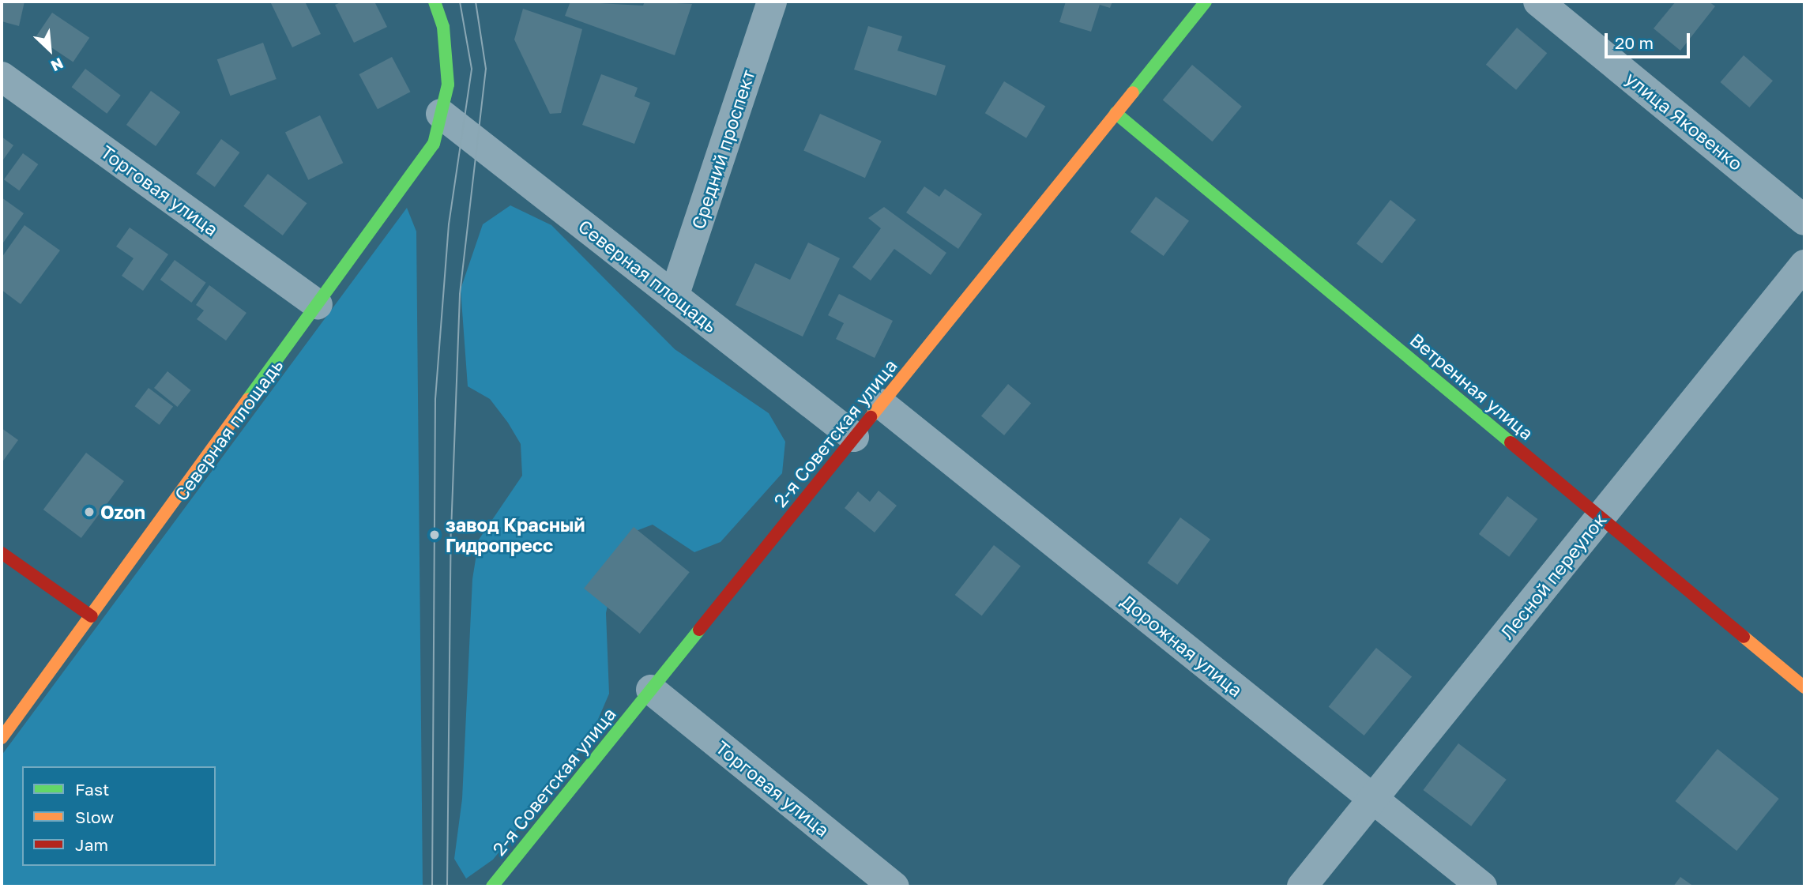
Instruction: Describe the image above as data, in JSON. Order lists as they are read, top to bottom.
{
  "streets": {
    "street": [
      "улица Яковенко",
      "Средний проспект",
      "Торговая улица",
      "Северная площадь",
      "Ветренная улица",
      "2-я Советская улица",
      "Лесной переулок",
      "Дорожная улица"
    ]
  },
  "crossings": [
    ["Средний проспект", "Северная площадь"],
    ["Торговая улица", "Северная площадь"],
    ["Торговая улица", "2-я Советская улица"],
    ["Северная площадь", "2-я Советская улица"],
    ["Ветренная улица", "2-я Советская улица"],
    ["Ветренная улица", "Лесной переулок"],
    ["2-я Советская улица", "Дорожная улица"],
    ["Лесной переулок", "Дорожная улица"]
  ],
  "places": ["Ozon", "завод Красный Гидропресс"],
  "legend": ["Fast", "Slow", "Jam"],
  "scale_bar": "20 m",
  "north": "bottom right"
}
